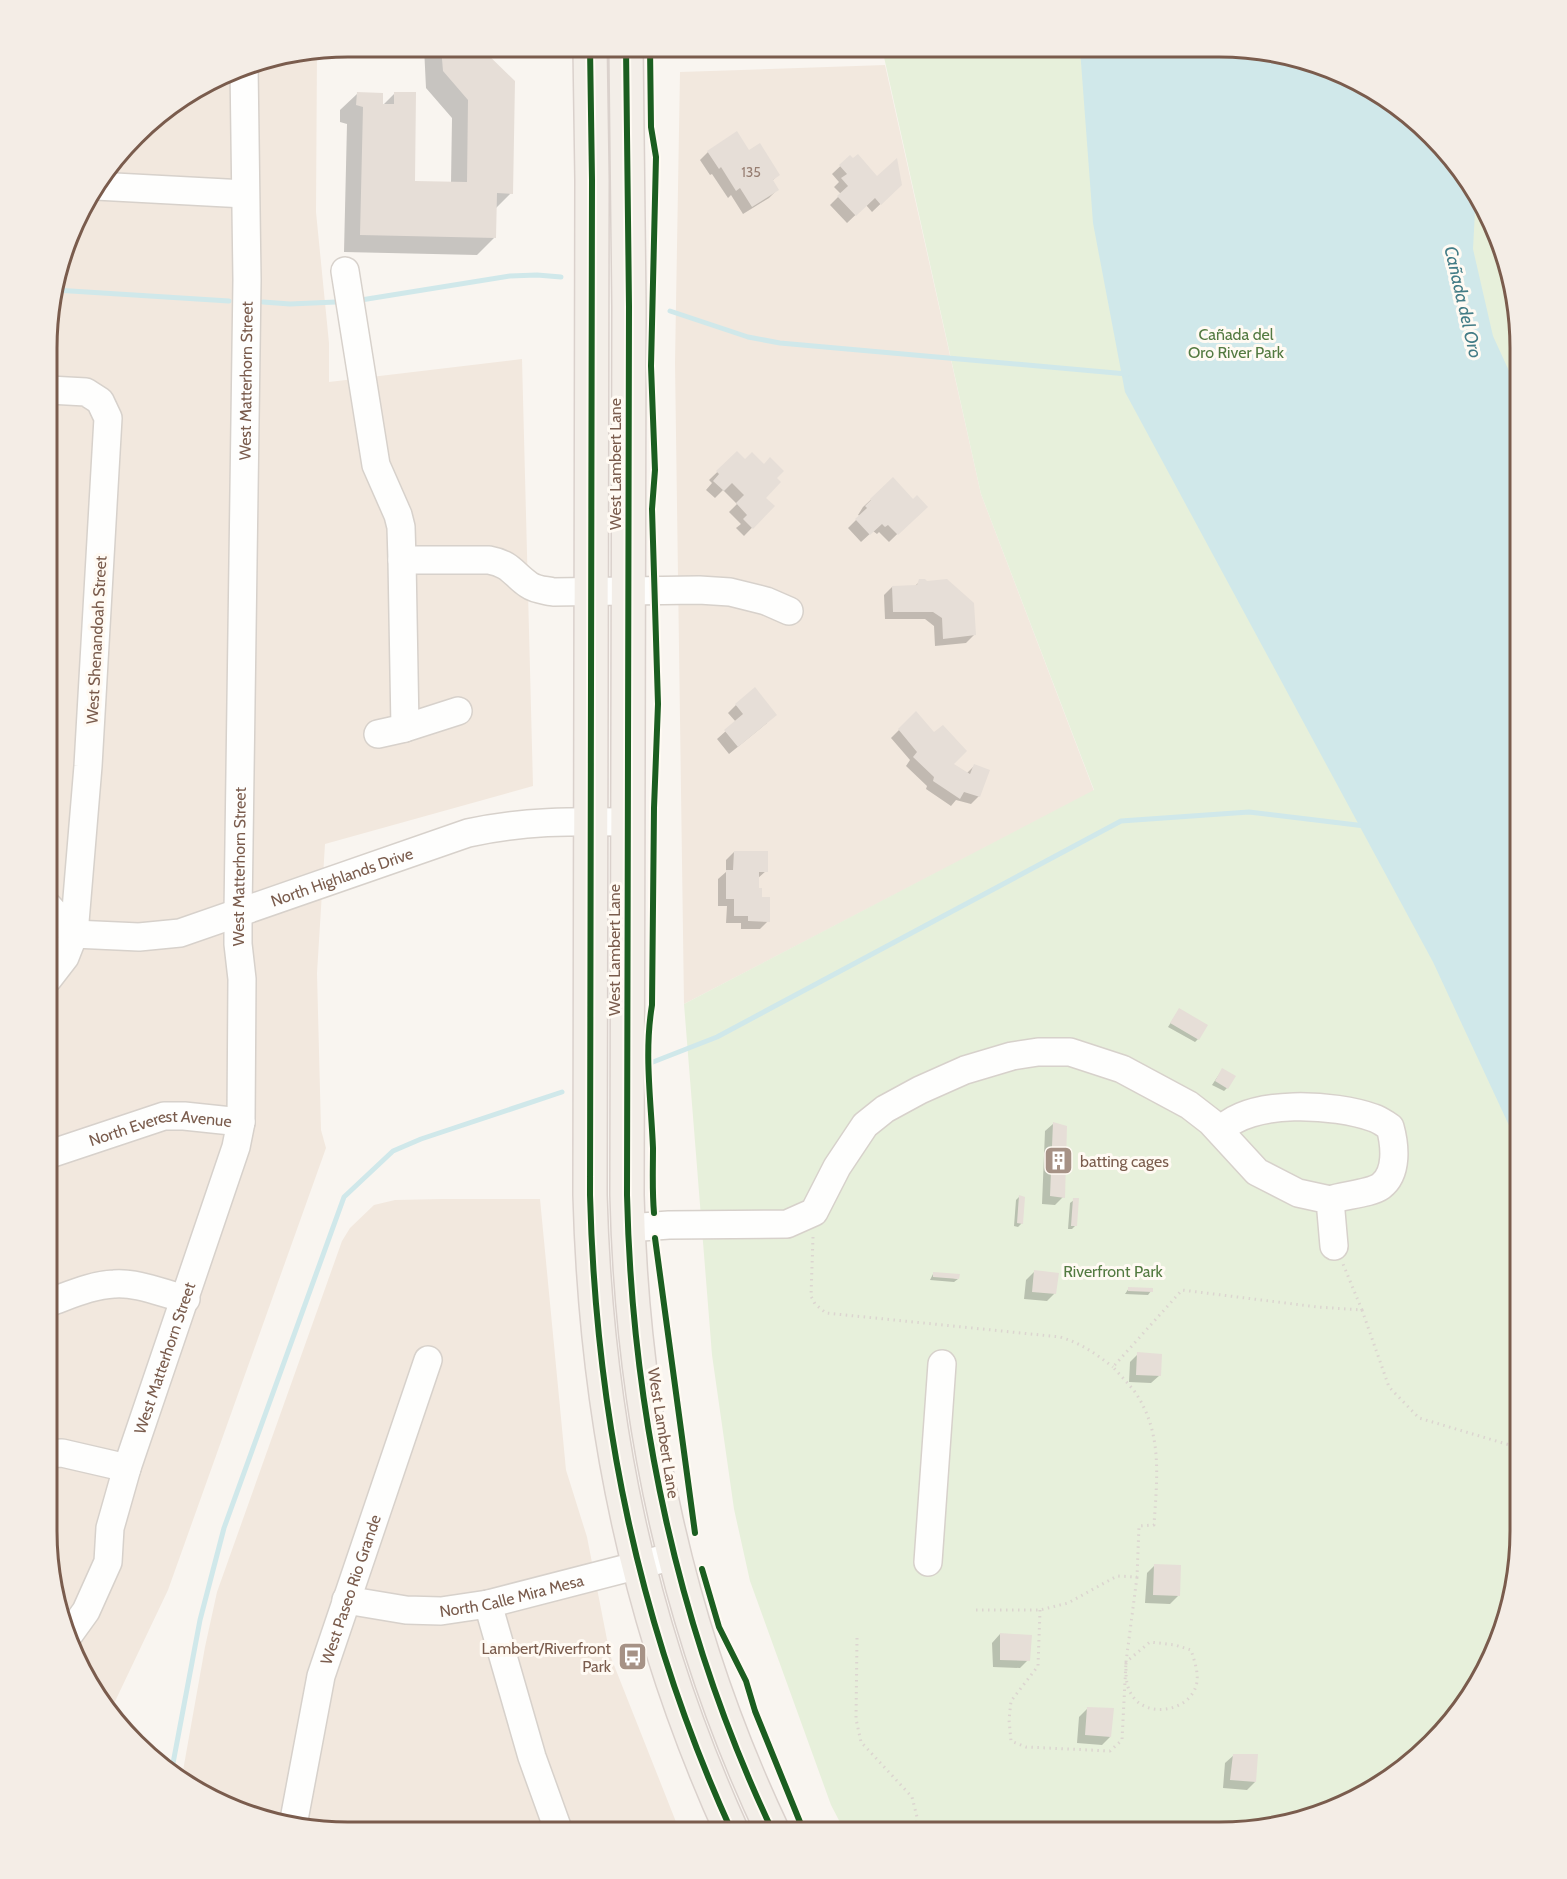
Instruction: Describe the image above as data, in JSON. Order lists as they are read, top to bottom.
{
  "streets": {
    "main road": ["West Lambert Lane"],
    "street": [
      "West Matterhorn Street",
      "West Shenandoah Street",
      "North Highlands Drive",
      "North Everest Avenue",
      "West Paseo Rio Grande",
      "North Calle Mira Mesa"
    ]
  },
  "crossings": [
    ["West Matterhorn Street", "North Highlands Drive"],
    ["West Matterhorn Street", "North Everest Avenue"],
    ["West Lambert Lane", "North Highlands Drive"],
    ["West Lambert Lane", "North Calle Mira Mesa"],
    ["West Shenandoah Street", "North Highlands Drive"],
    ["West Paseo Rio Grande", "North Calle Mira Mesa"]
  ],
  "water": ["Cañada del Oro"],
  "parks": ["Cañada del Oro River Park", "Riverfront Park"],
  "places": {
    "building": ["batting cages"],
    "bus stop": ["Lambert/Riverfront Park"]
  },
  "house_numbers": ["135"]
}
